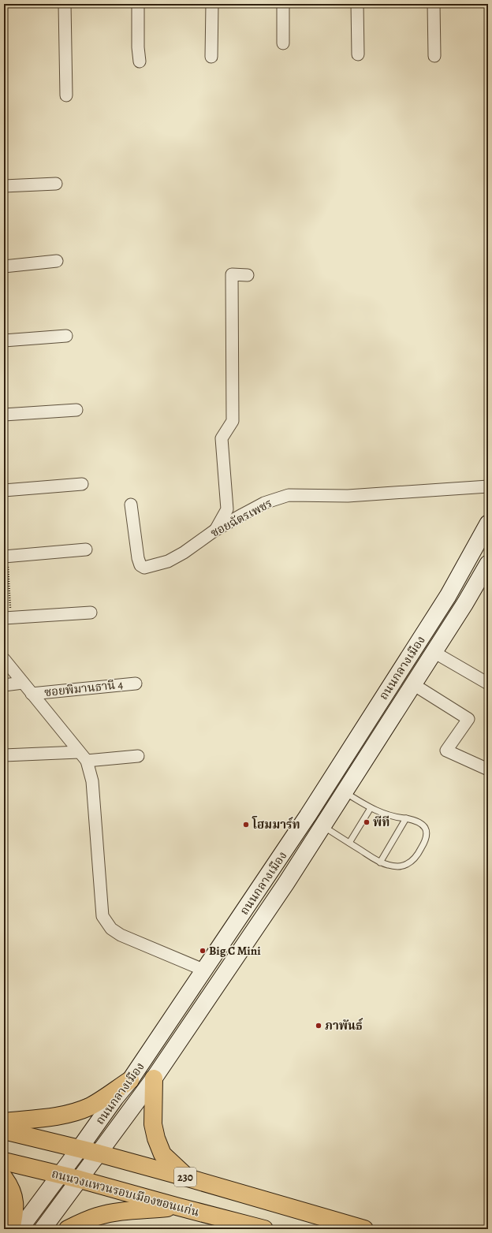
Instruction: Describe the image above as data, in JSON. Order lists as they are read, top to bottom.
{
  "streets": {
    "highway": ["230", "ถนนวงแหวนรอบเมืองขอนแก่น"],
    "main road": ["ถนนกลางเมือง"],
    "street": ["ซอยฉัตรเพชร", "ซอยพิมานธานี 4"]
  },
  "crossings": [
    ["ถนนกลางเมือง", "230"],
    ["ถนนกลางเมือง", "ถนนวงแหวนรอบเมืองขอนแก่น"]
  ],
  "places": [
    "พีที",
    "โฮมมาร์ท",
    "Big C Mini",
    "ภาพันธ์"
  ]
}
